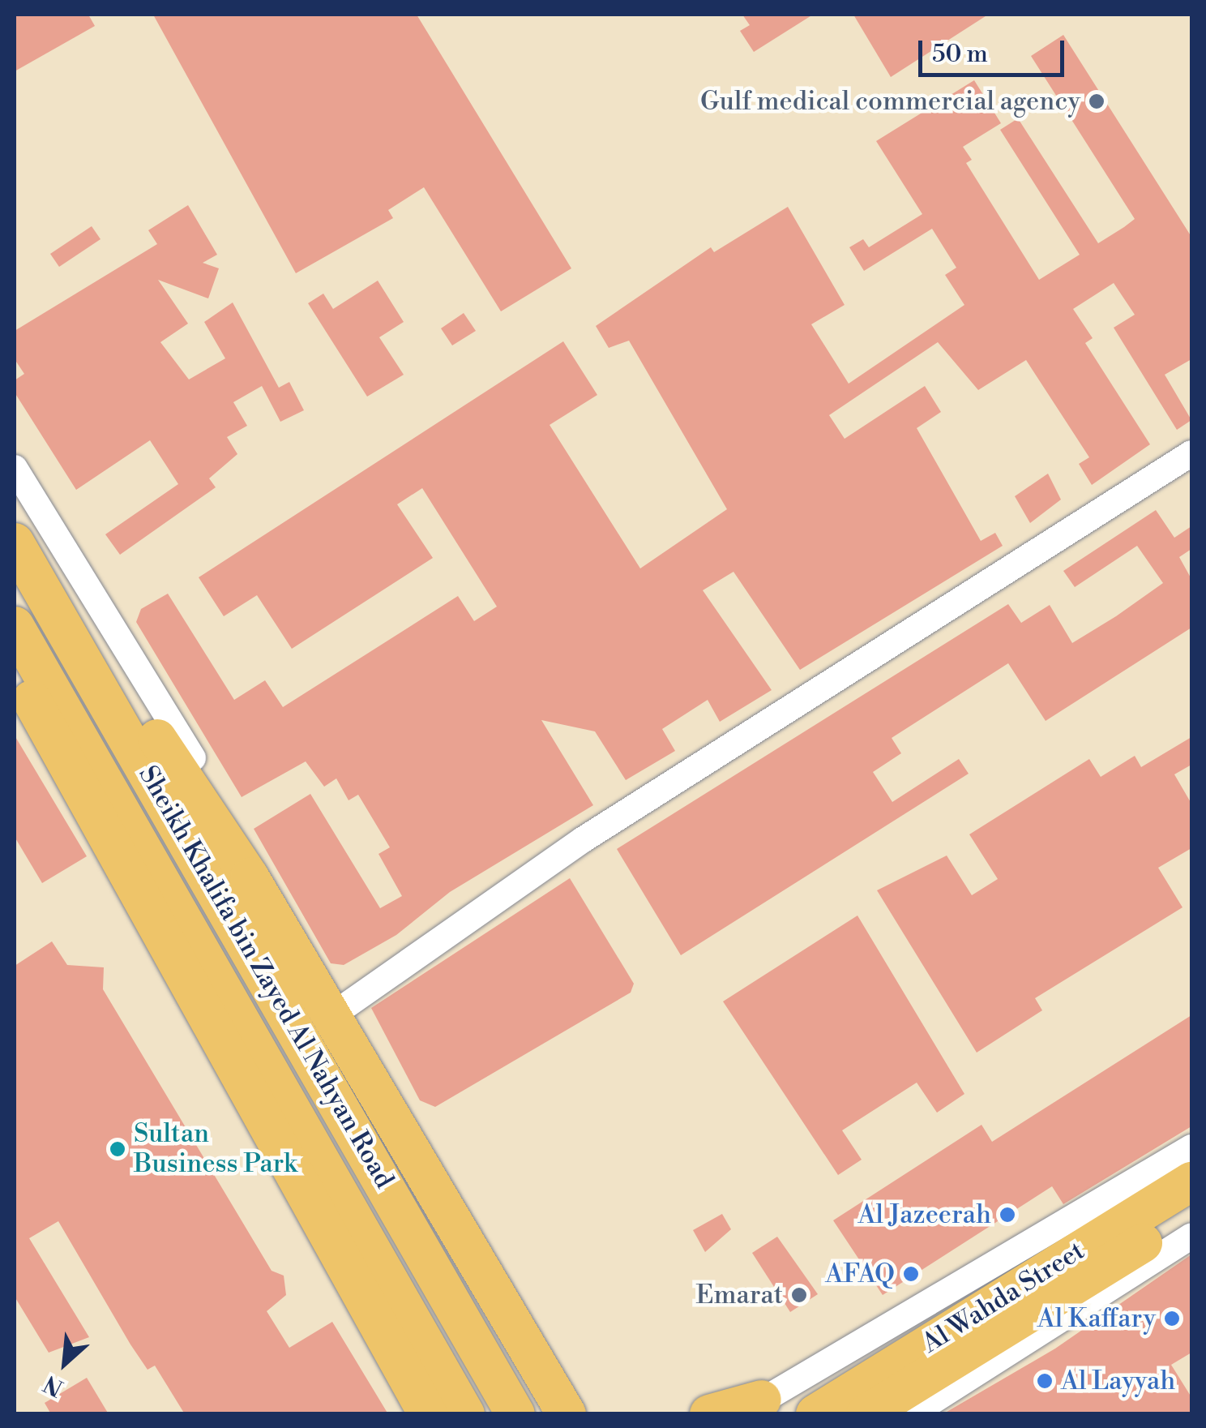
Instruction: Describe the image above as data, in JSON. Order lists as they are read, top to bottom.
{
  "streets": {
    "highway": ["Sheikh Khalifa bin Zayed Al Nahyan Road", "Al Wahda Street"]
  },
  "places": [
    "Gulf medical commercial agency",
    "Sultan Business Park",
    "Al Jazeerah",
    "AFAQ",
    "Emarat",
    "Al Kaffary",
    "Al Layyah"
  ],
  "scale_bar": "50 m",
  "north": "bottom left"
}
